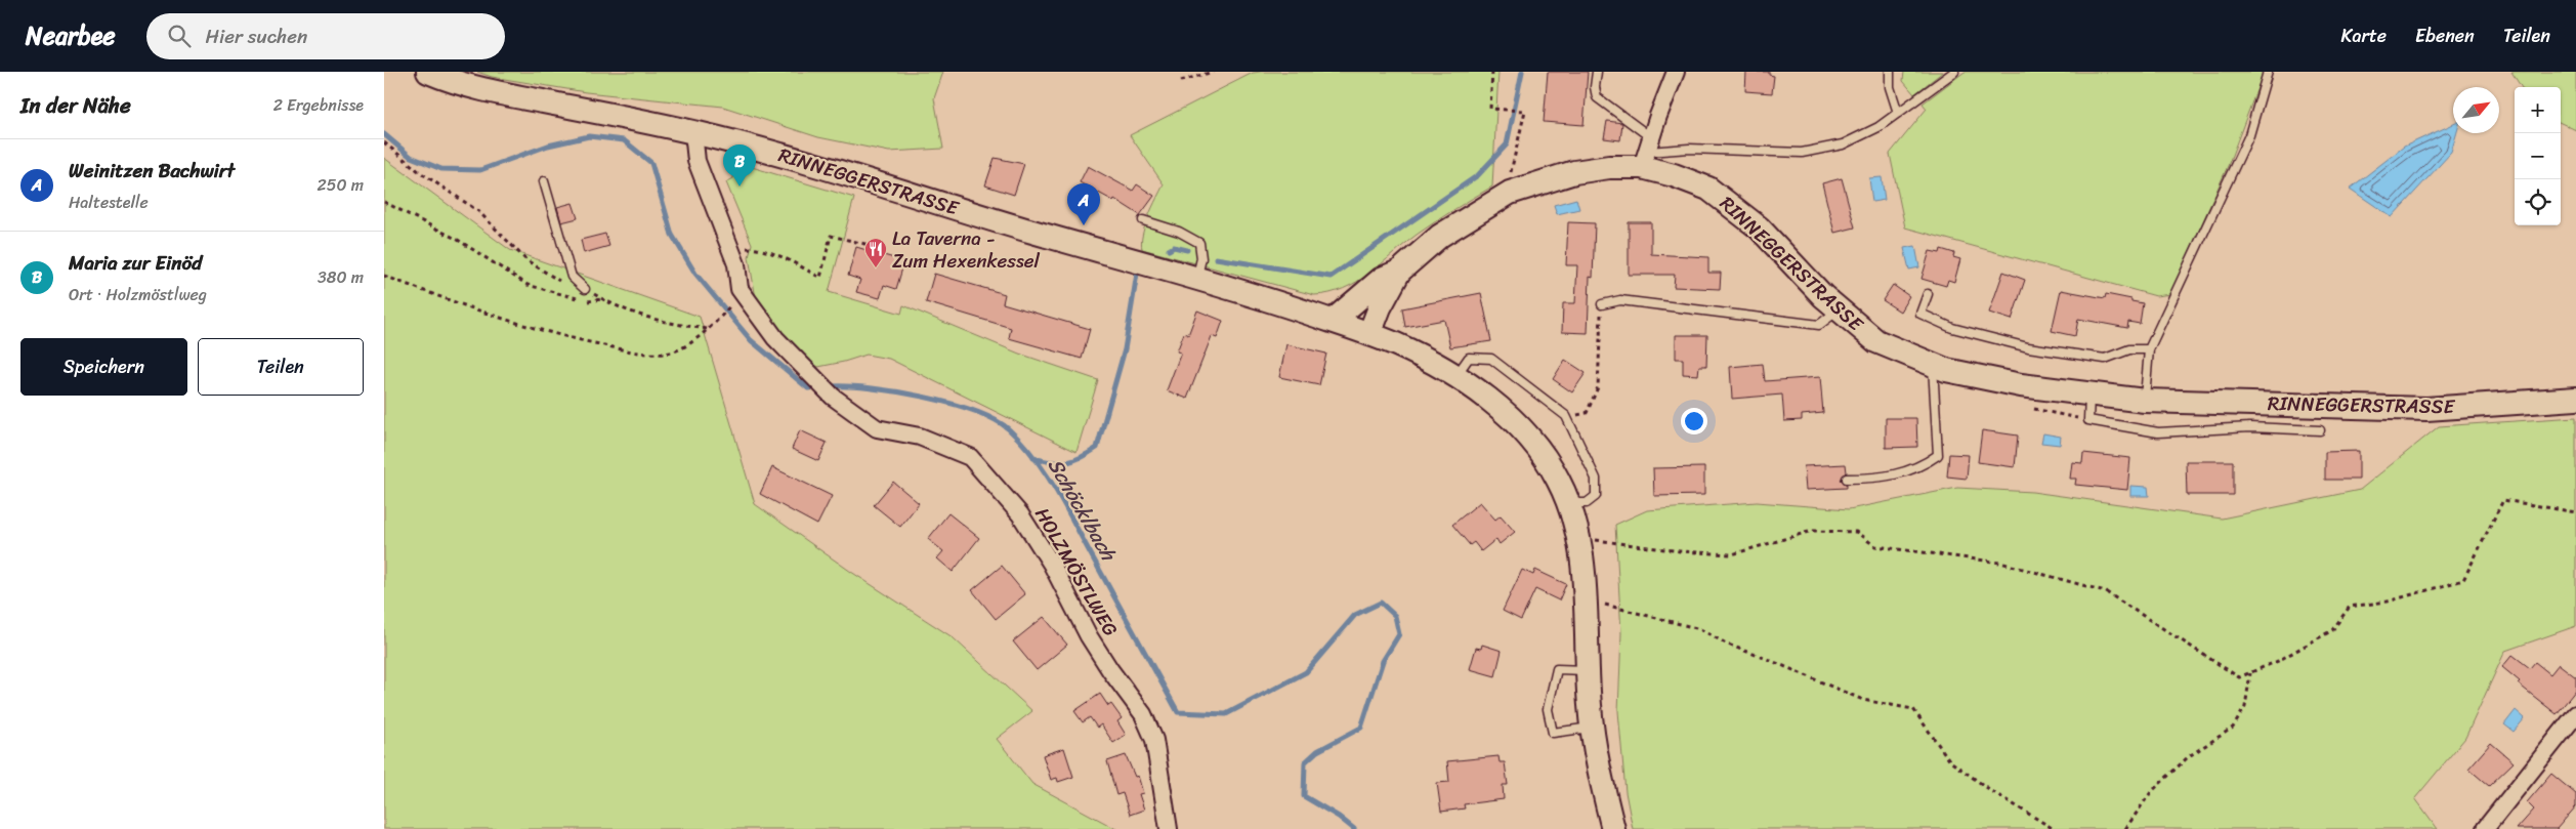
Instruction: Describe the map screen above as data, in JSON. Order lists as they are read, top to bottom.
{
  "streets": {
    "main road": ["RINNEGGERSTRASSE"],
    "street": ["HOLZMÖSTLWEG"]
  },
  "crossings": [
    ["RINNEGGERSTRASSE", "HOLZMÖSTLWEG"]
  ],
  "water": ["Schöcklbach"],
  "places": {
    "restaurant": ["La Taverna - Zum Hexenkessel"]
  },
  "north": "top right",
  "page": {
    "header": "Nearbee",
    "search": "Hier suchen",
    "nav": ["Karte", "Ebenen", "Teilen"],
    "heading": ["In der Nähe", "2 Ergebnisse"],
    "map_buttons": ["+", "−"],
    "list": [
      {
        "mark": "A",
        "name": "Weinitzen Bachwirt",
        "note": "Haltestelle",
        "value": "250 m"
      },
      {
        "mark": "B",
        "name": "Maria zur Einöd",
        "note": "Ort · Holzmöstlweg",
        "value": "380 m"
      }
    ],
    "pins": ["B", "A"],
    "buttons": ["Speichern", "Teilen"]
  }
}
